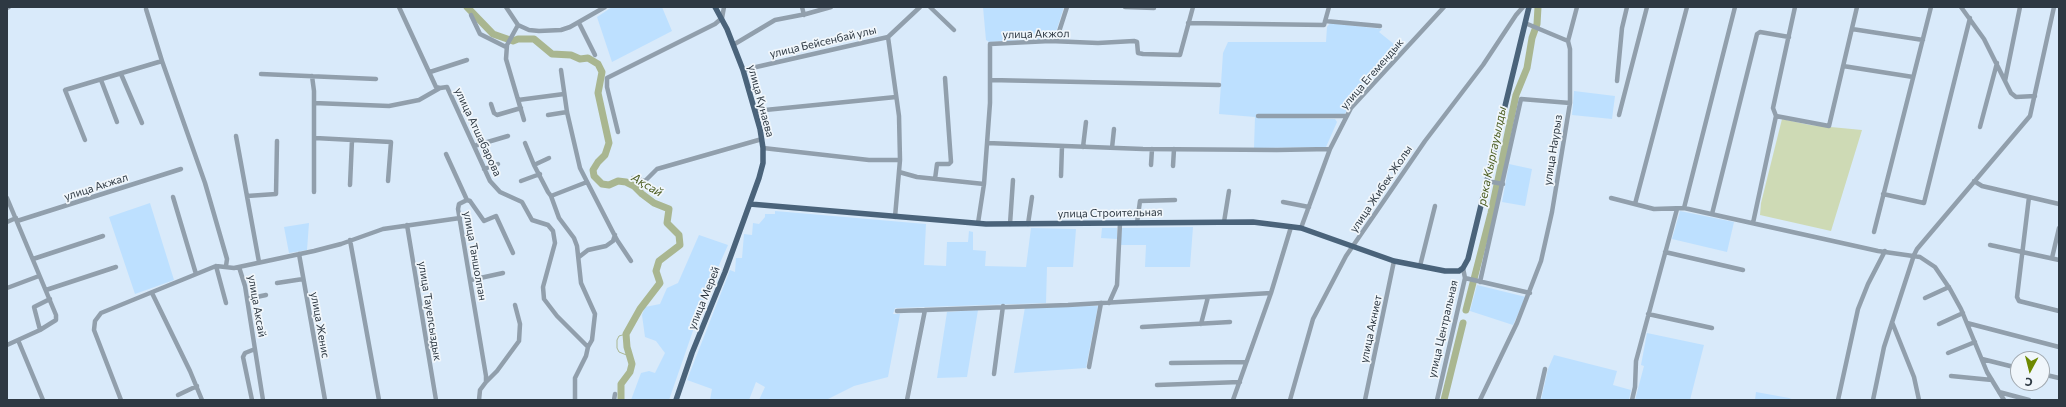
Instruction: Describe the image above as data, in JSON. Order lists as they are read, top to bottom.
{
  "streets": {
    "main road": [
      "улица Кунаева",
      "улица Строительная",
      "улица Мерей",
      "улица Центральная"
    ],
    "street": [
      "улица Акжол",
      "улица Бейсенбай улы",
      "улица Егемендык",
      "улица Атшабарова",
      "улица Наурыз",
      "улица Акжал",
      "улица Жибек Жолы",
      "улица Таншолпан",
      "улица Аксай",
      "улица Тауелсыздык",
      "улица Женис",
      "улица Акниет"
    ]
  },
  "crossings": [
    ["улица Акжол", "улица Строительная"],
    ["улица Бейсенбай улы", "улица Кунаева"],
    ["улица Егемендык", "улица Строительная"],
    ["улица Кунаева", "улица Строительная"],
    ["улица Кунаева", "улица Мерей"],
    ["улица Жибек Жолы", "улица Строительная"],
    ["улица Строительная", "улица Мерей"],
    ["улица Строительная", "улица Акниет"],
    ["улица Строительная", "улица Центральная"]
  ],
  "water": ["река Кыргауылды", "Ақсай"],
  "north": "bottom"
}
